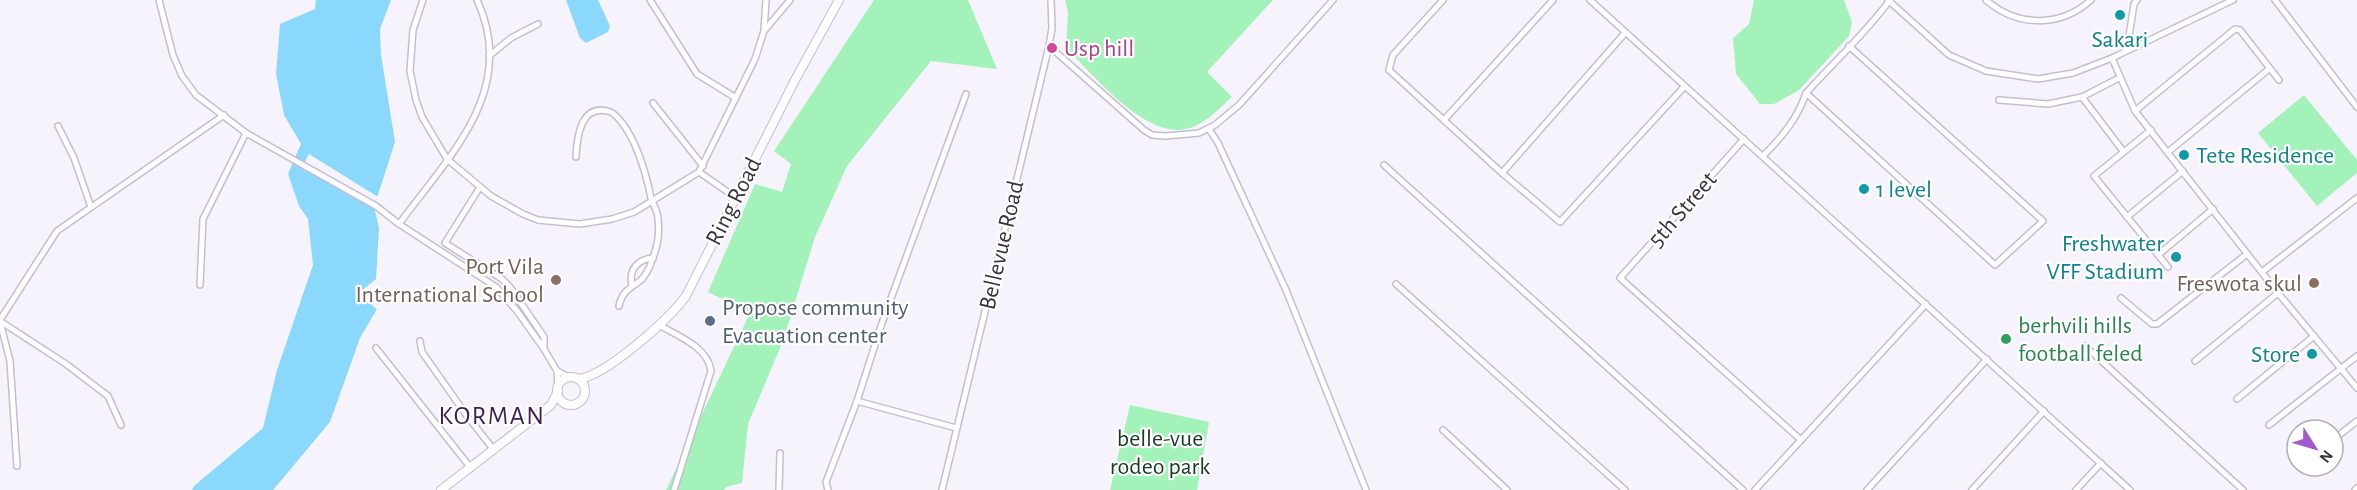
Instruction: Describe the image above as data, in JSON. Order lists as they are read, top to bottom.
{
  "streets": {
    "main road": ["Ring Road"],
    "street": ["5th Street", "Bellevue Road"]
  },
  "districts": ["KORMAN"],
  "parks": ["belle-vue rodeo park"],
  "places": [
    "Sakari",
    "Usp hill",
    "Tete Residence",
    "1 level",
    "Freshwater VFF Stadium",
    "Port Vila International School",
    "Freswota skul",
    "Propose community Evacuation center",
    "berhvili hills football feled",
    "Store"
  ],
  "north": "bottom right"
}
